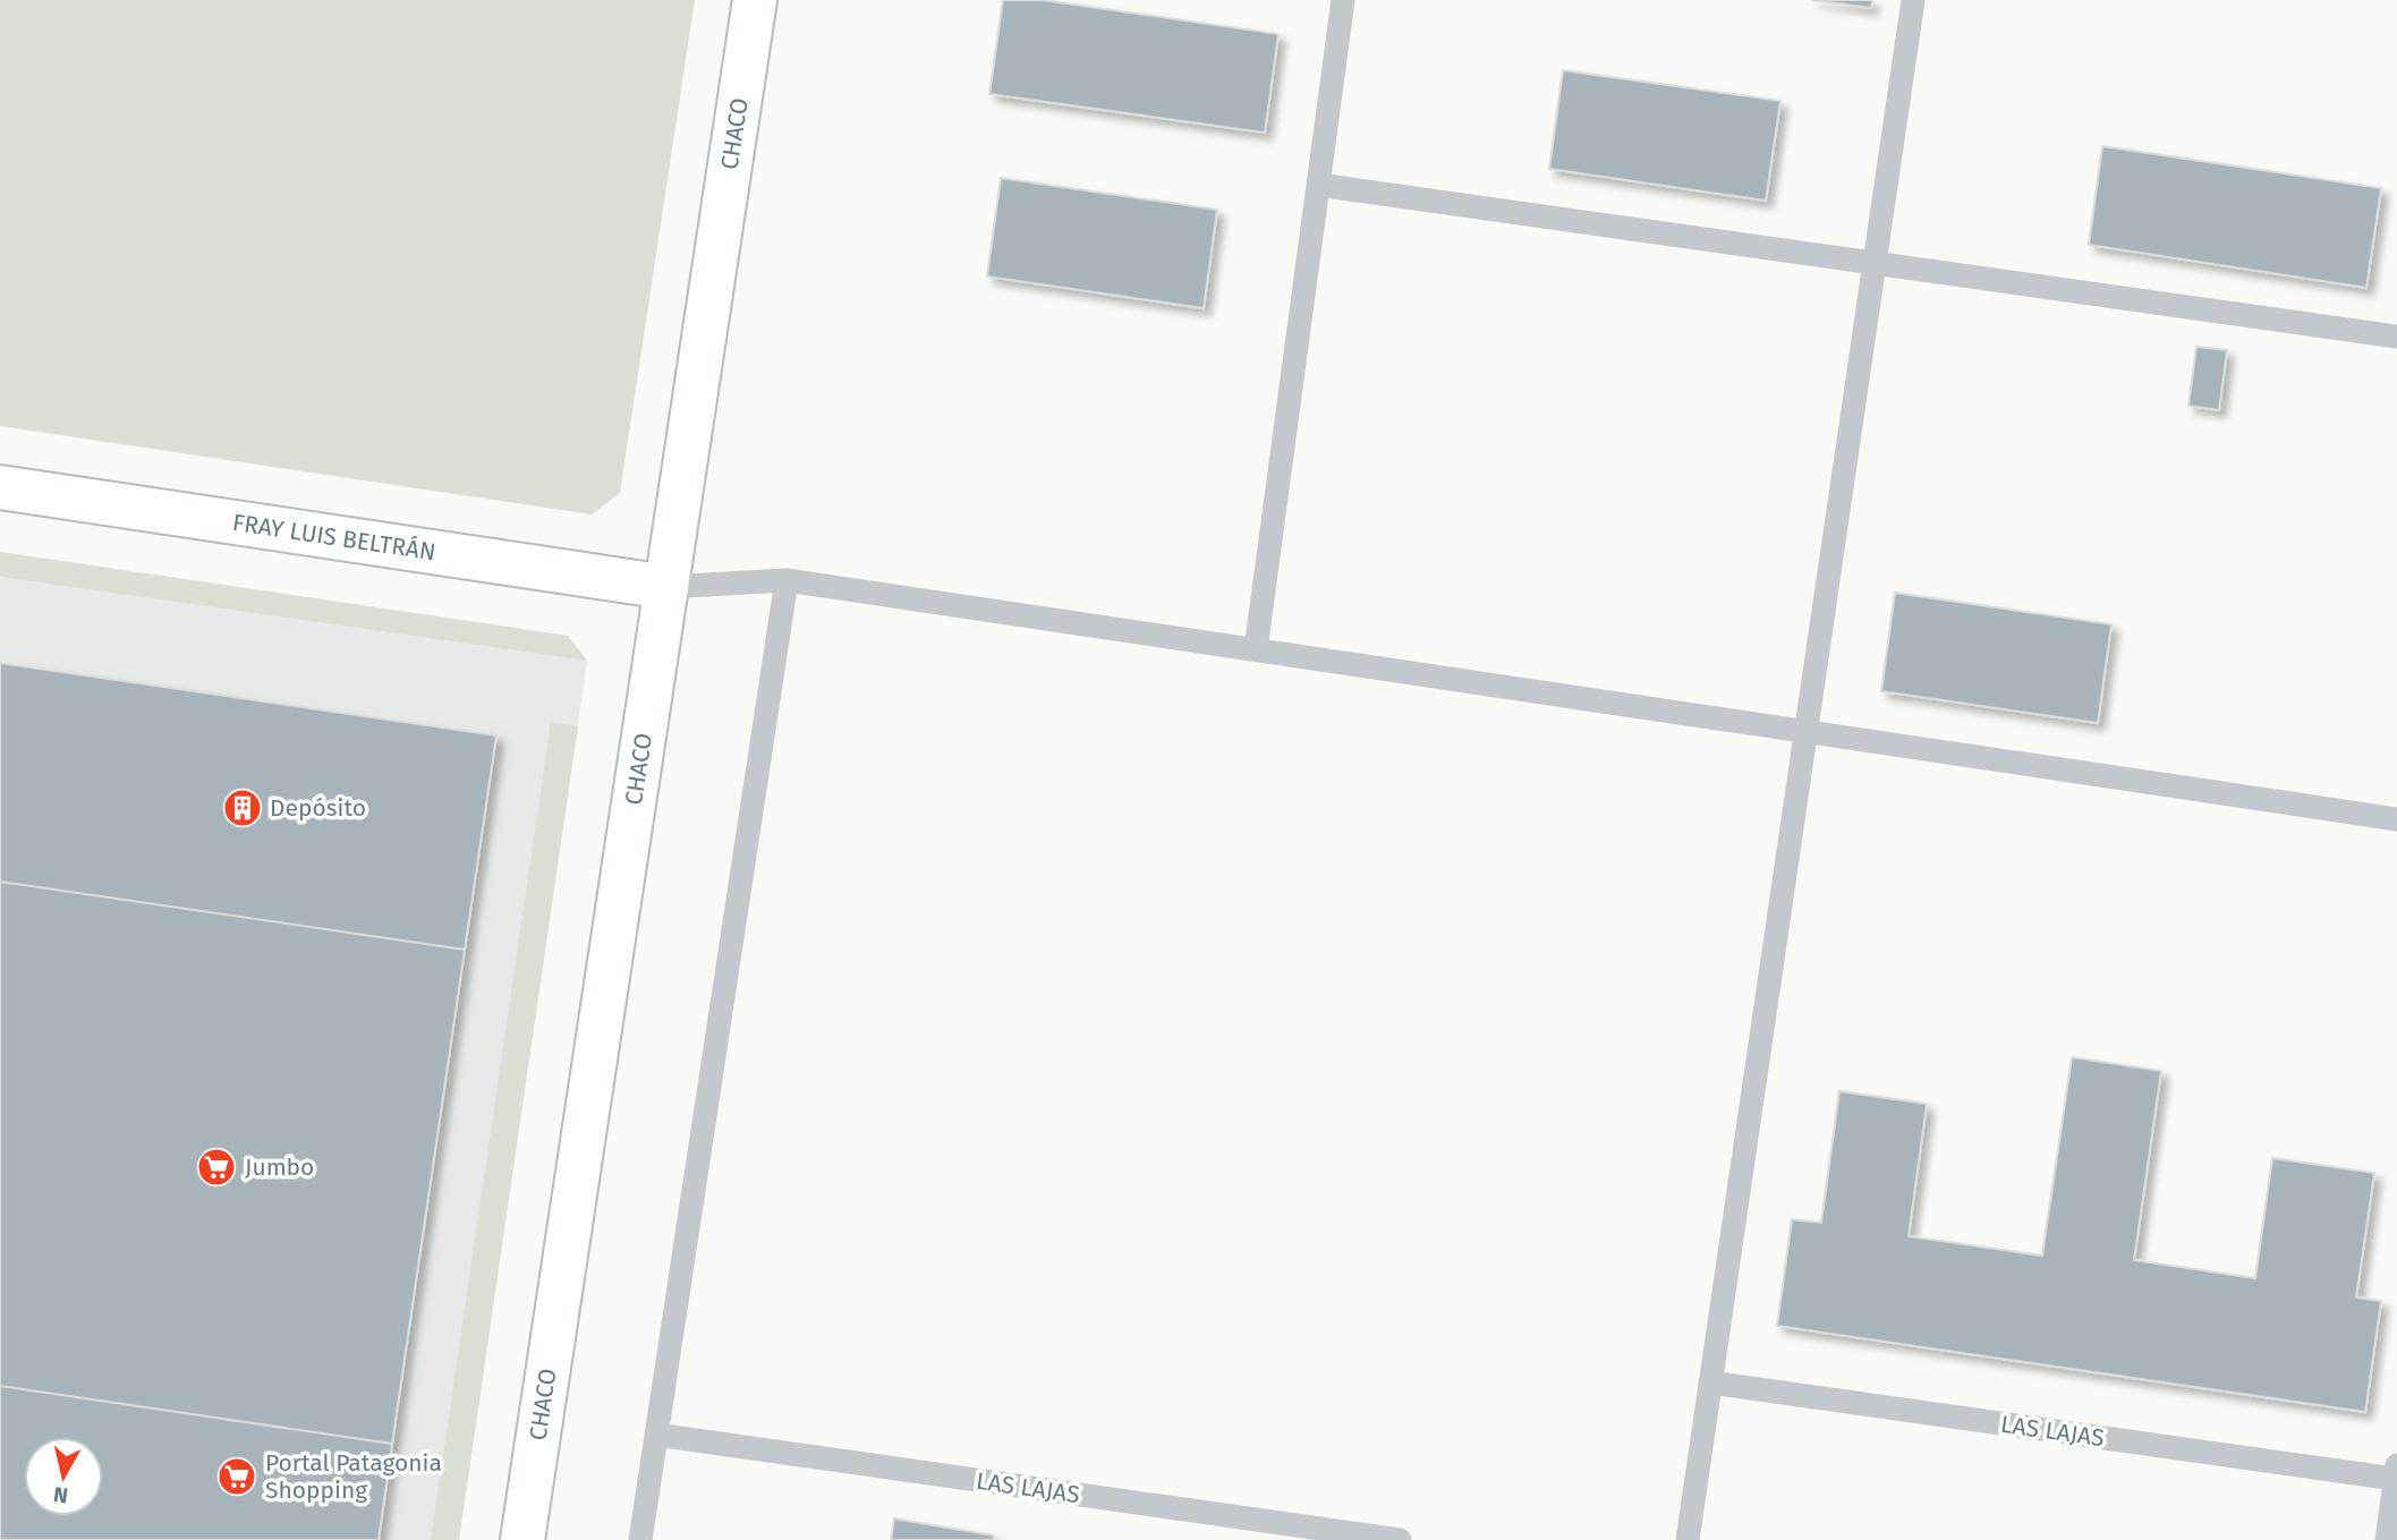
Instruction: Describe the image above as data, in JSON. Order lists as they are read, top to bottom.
{
  "streets": {
    "street": ["CHACO", "FRAY LUIS BELTRÁN"],
    "lane": ["LAS LAJAS"]
  },
  "crossings": [
    ["CHACO", "FRAY LUIS BELTRÁN"]
  ],
  "places": {
    "building": ["Depósito"],
    "supermarket": ["Jumbo", "Portal Patagonia Shopping"]
  },
  "north": "bottom"
}
